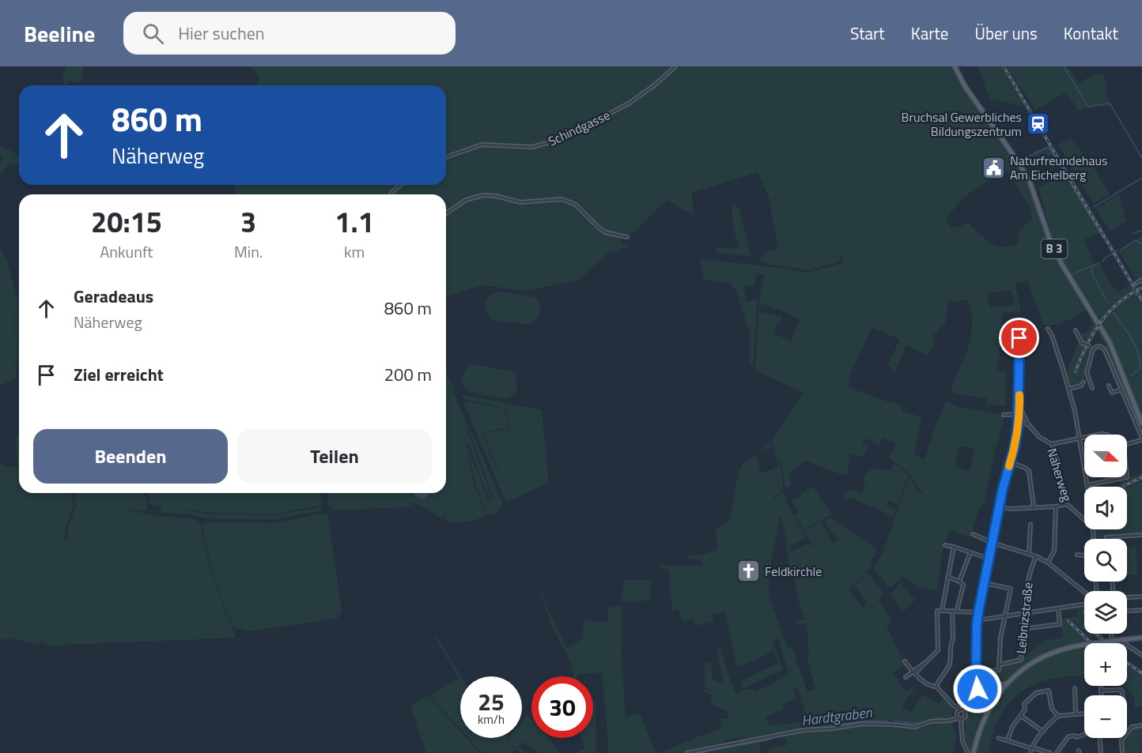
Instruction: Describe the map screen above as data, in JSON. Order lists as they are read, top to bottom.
{
  "streets": {
    "main road": ["B 3"],
    "street": ["Schindgasse", "Näherweg", "Leibnizstraße"]
  },
  "water": ["Hardtgraben"],
  "places": {
    "station": ["Bruchsal Gewerbliches Bildungszentrum"],
    "public building": ["Naturfreundehaus Am Eichelberg"],
    "church": ["Feldkirchle"]
  },
  "north": "right",
  "page": {
    "header": "Beeline",
    "search": "Hier suchen",
    "nav": [
      "Start",
      "Karte",
      "Über uns",
      "Kontakt"
    ],
    "turn": ["860 m", "Näherweg"],
    "eta": [
      "20:15",
      "Ankunft",
      "3",
      "Min.",
      "1.1",
      "km"
    ],
    "list": [
      {
        "name": "Geradeaus",
        "note": "Näherweg",
        "value": "860 m"
      },
      {
        "name": "Ziel erreicht",
        "value": "200 m"
      }
    ],
    "buttons": ["Beenden", "Teilen"],
    "map_buttons": ["+", "−"],
    "speed": "25 km/h",
    "limit": "30"
  }
}
